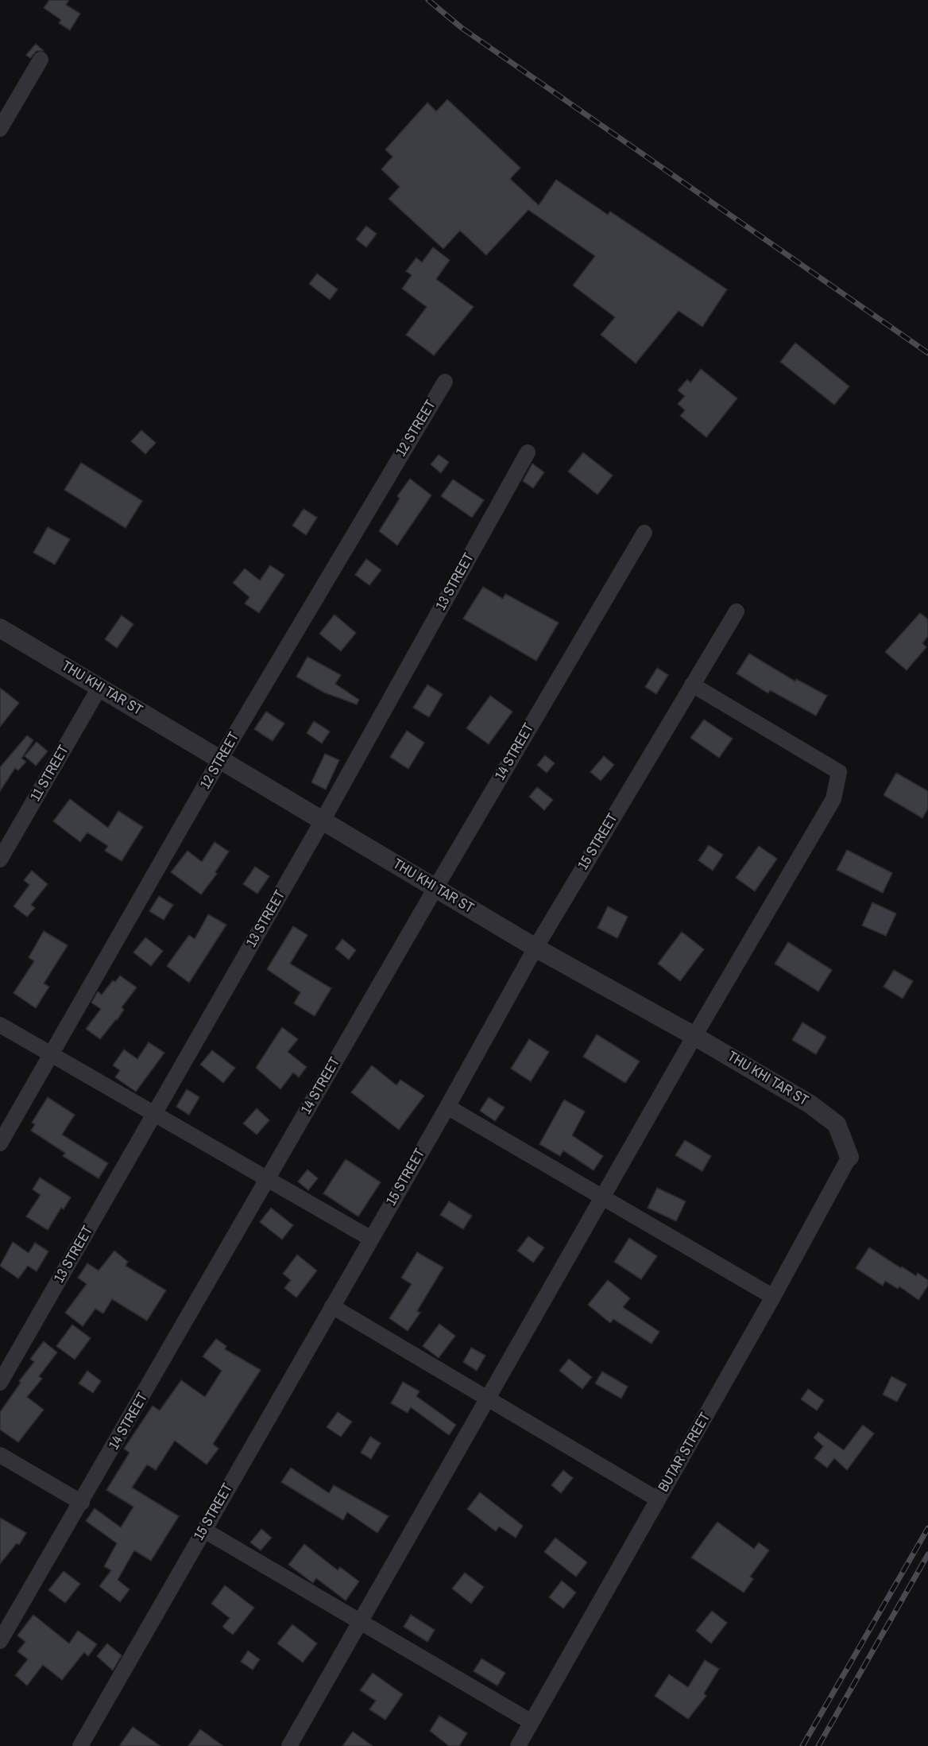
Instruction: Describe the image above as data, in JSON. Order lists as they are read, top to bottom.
{
  "streets": {
    "street": [
      "12 STREET",
      "13 STREET",
      "THU KHI TAR ST",
      "14 STREET",
      "11 STREET",
      "15 STREET",
      "BUTAR STREET"
    ]
  },
  "crossings": [
    ["12 STREET", "THU KHI TAR ST"],
    ["13 STREET", "THU KHI TAR ST"],
    ["THU KHI TAR ST", "14 STREET"],
    ["THU KHI TAR ST", "11 STREET"],
    ["THU KHI TAR ST", "15 STREET"],
    ["THU KHI TAR ST", "BUTAR STREET"]
  ]
}
